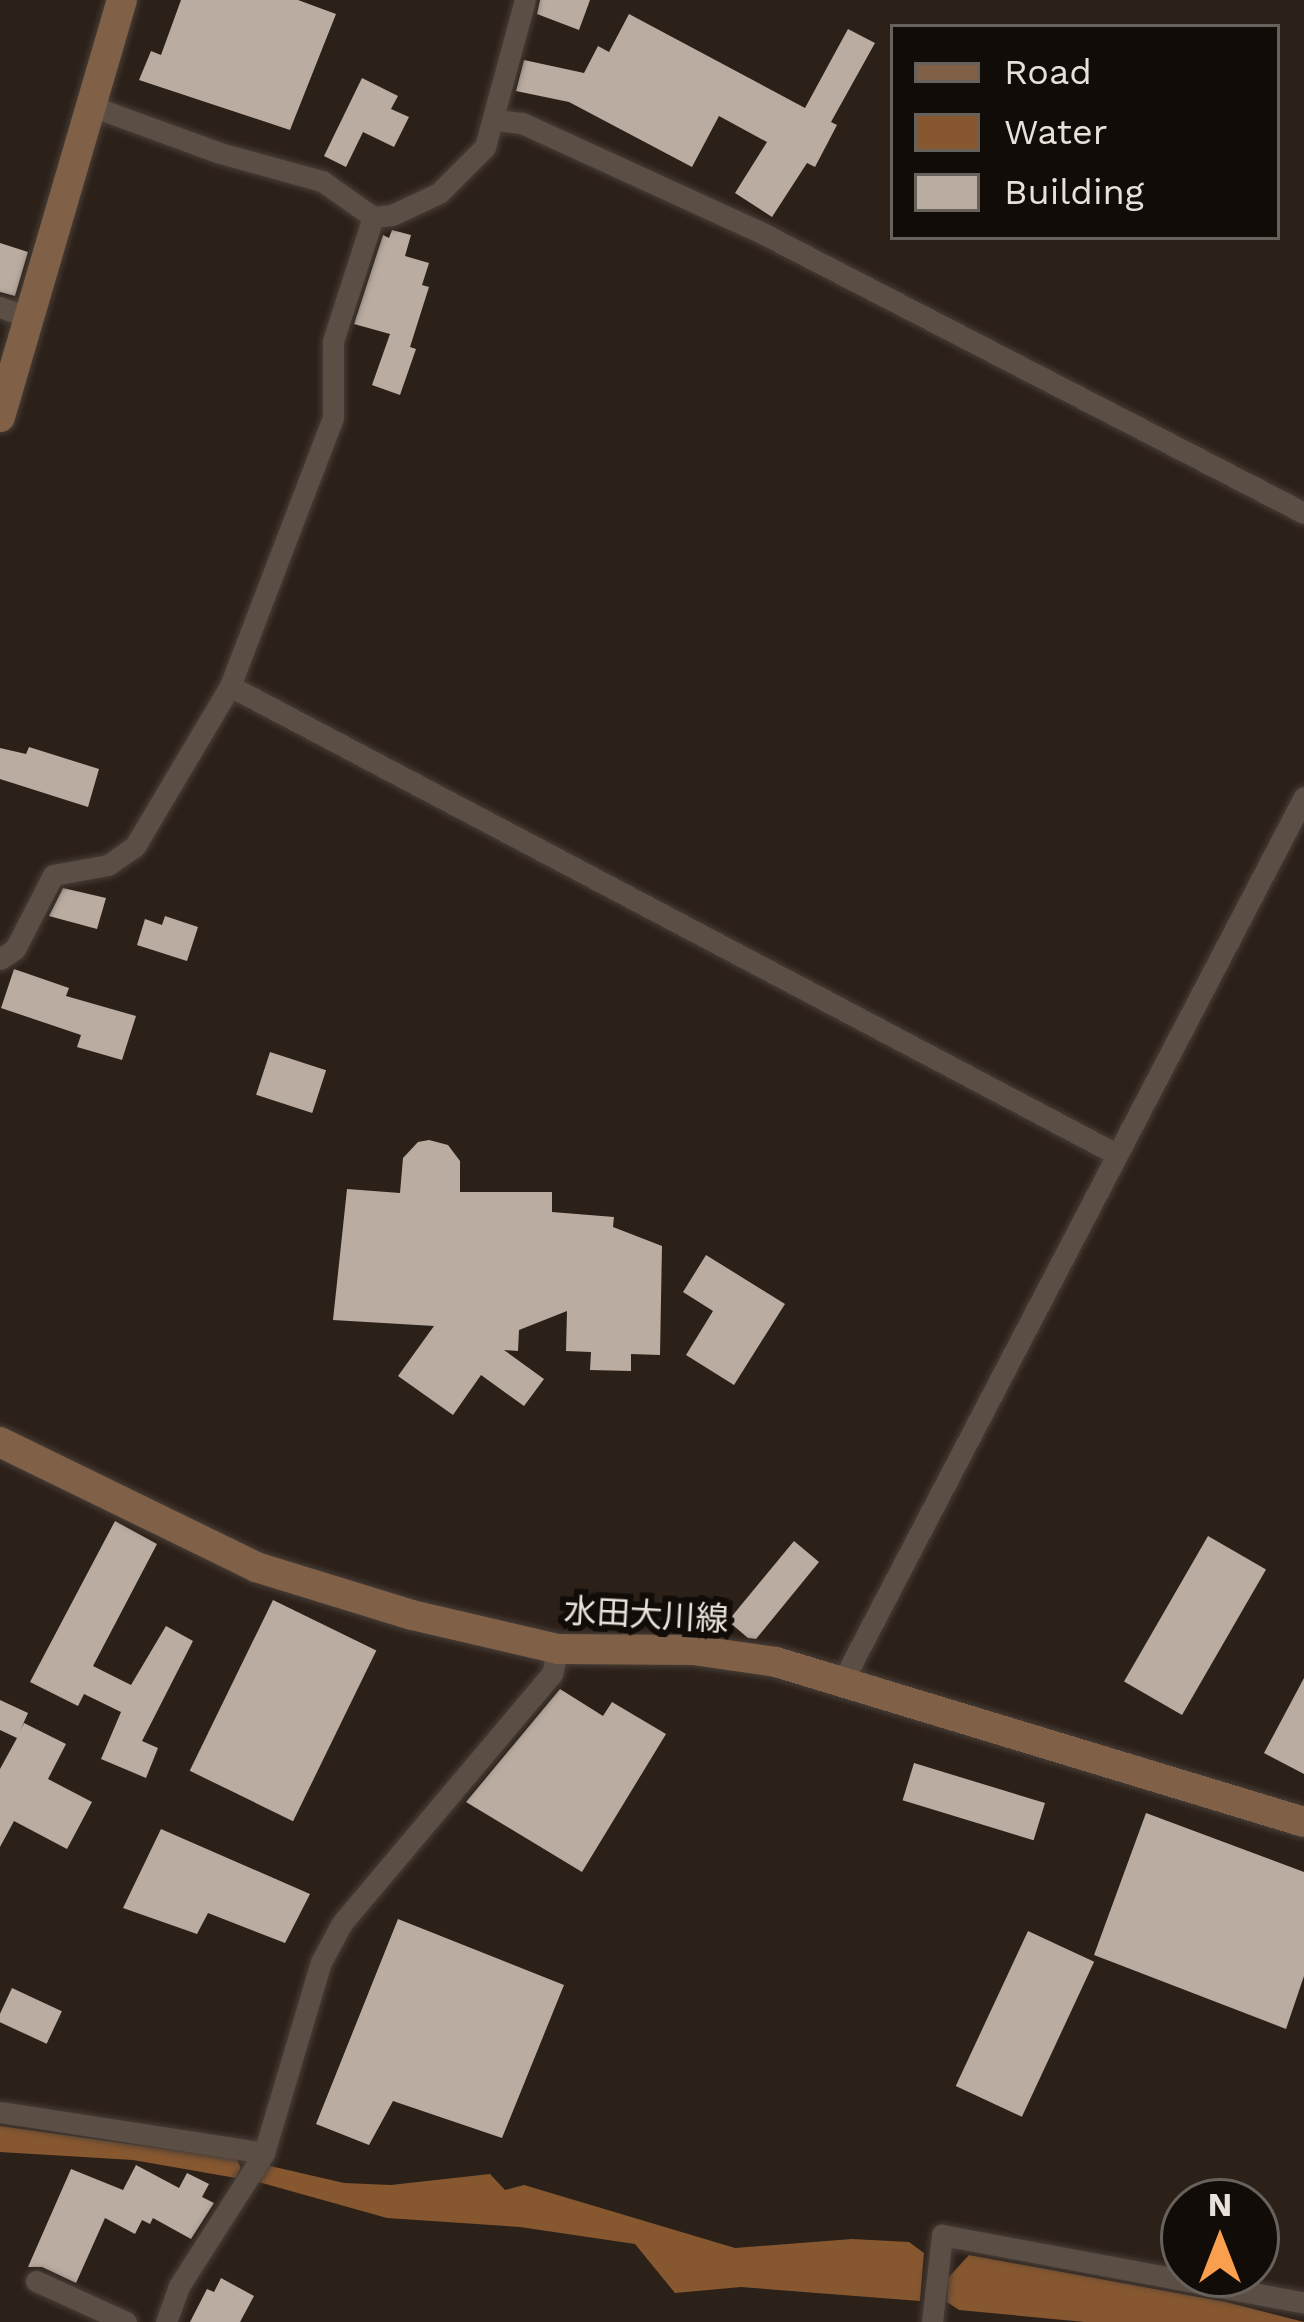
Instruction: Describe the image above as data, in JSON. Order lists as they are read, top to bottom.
{
  "streets": {
    "main road": ["水田大川線"]
  },
  "legend": ["Road", "Water", "Building"],
  "north": "top"
}
